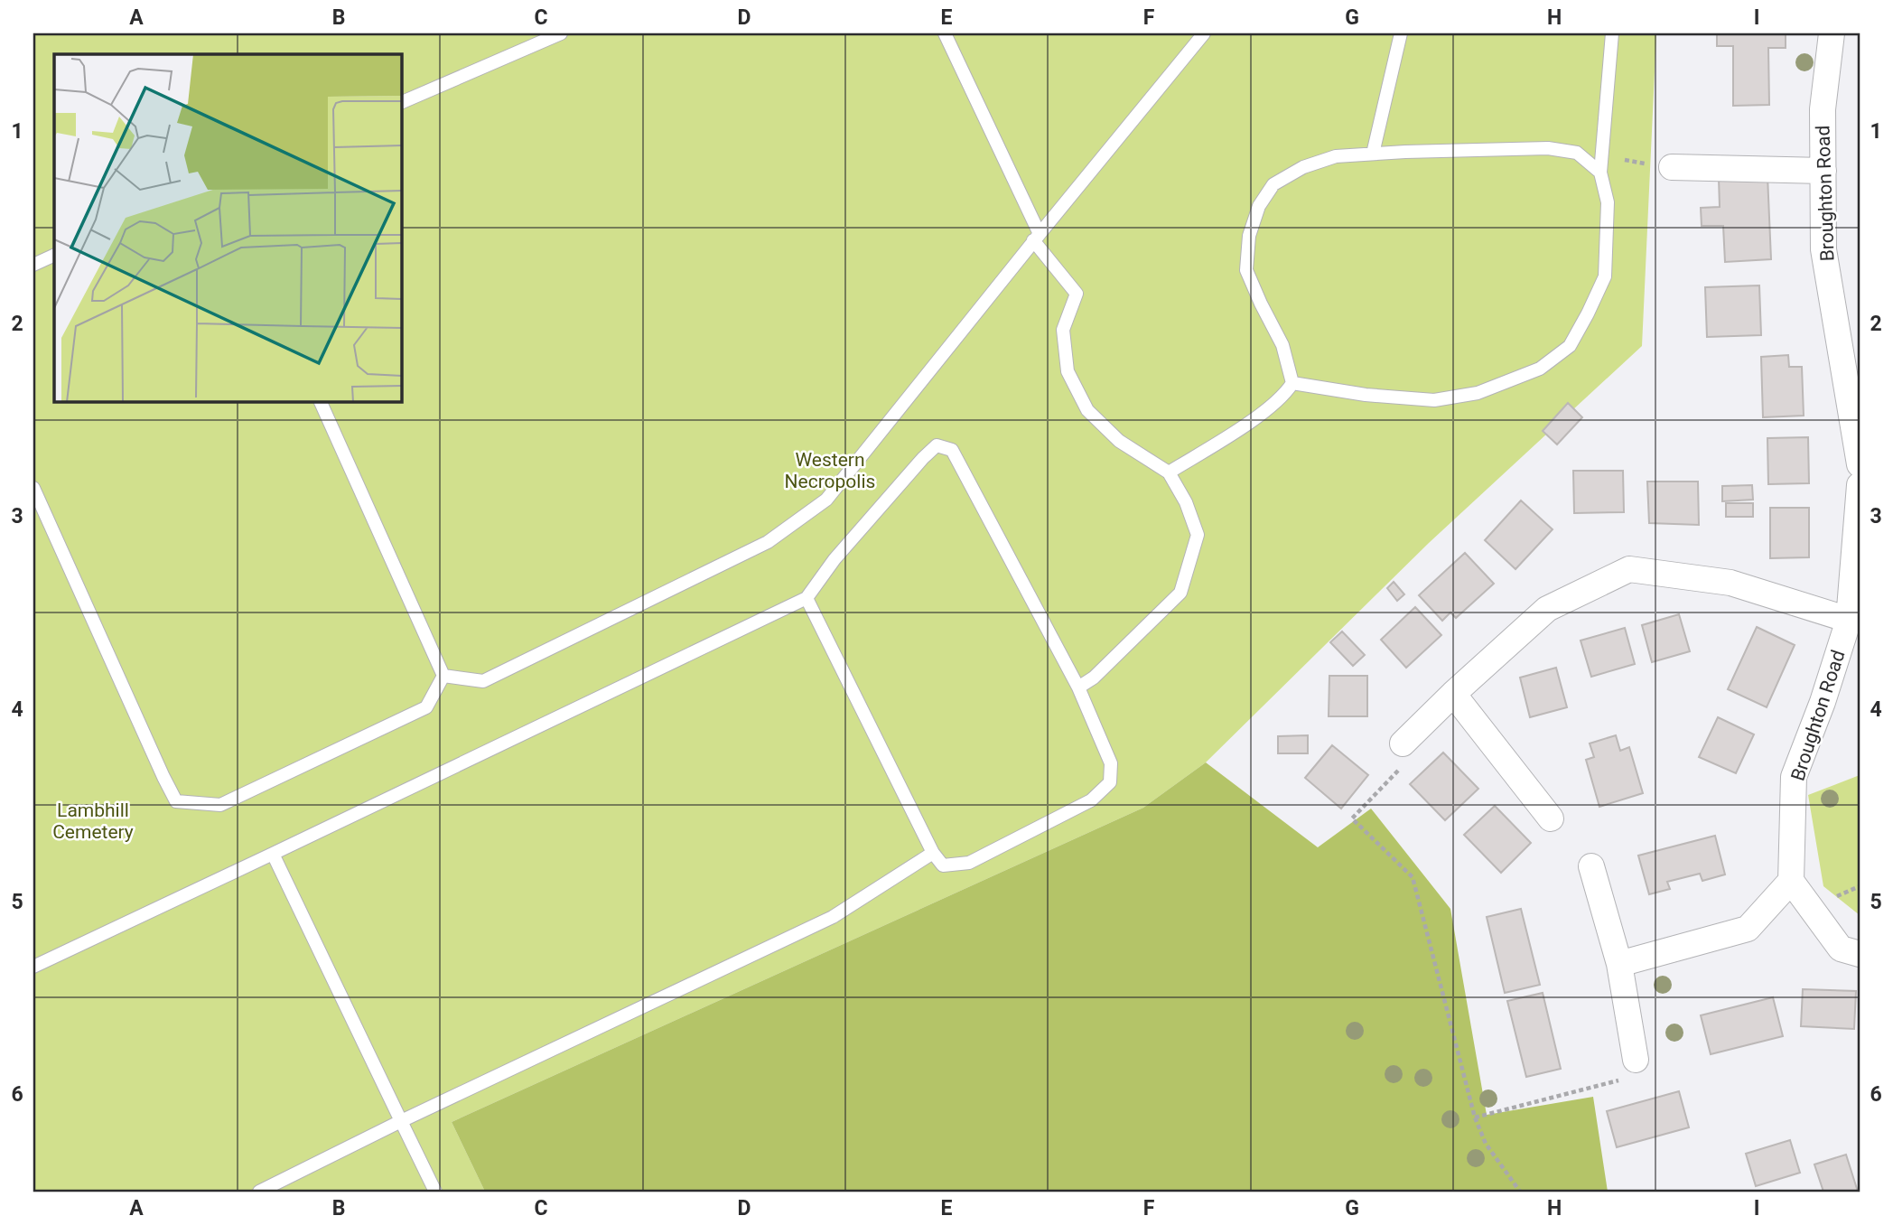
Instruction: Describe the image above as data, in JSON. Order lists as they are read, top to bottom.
{
  "streets": {
    "street": ["Broughton Road"]
  },
  "parks": ["Western Necropolis", "Lambhill Cemetery"],
  "grid": {
    "columns": [
      "A",
      "B",
      "C",
      "D",
      "E",
      "F",
      "G",
      "H",
      "I"
    ],
    "rows": [
      "1",
      "2",
      "3",
      "4",
      "5",
      "6"
    ]
  }
}
